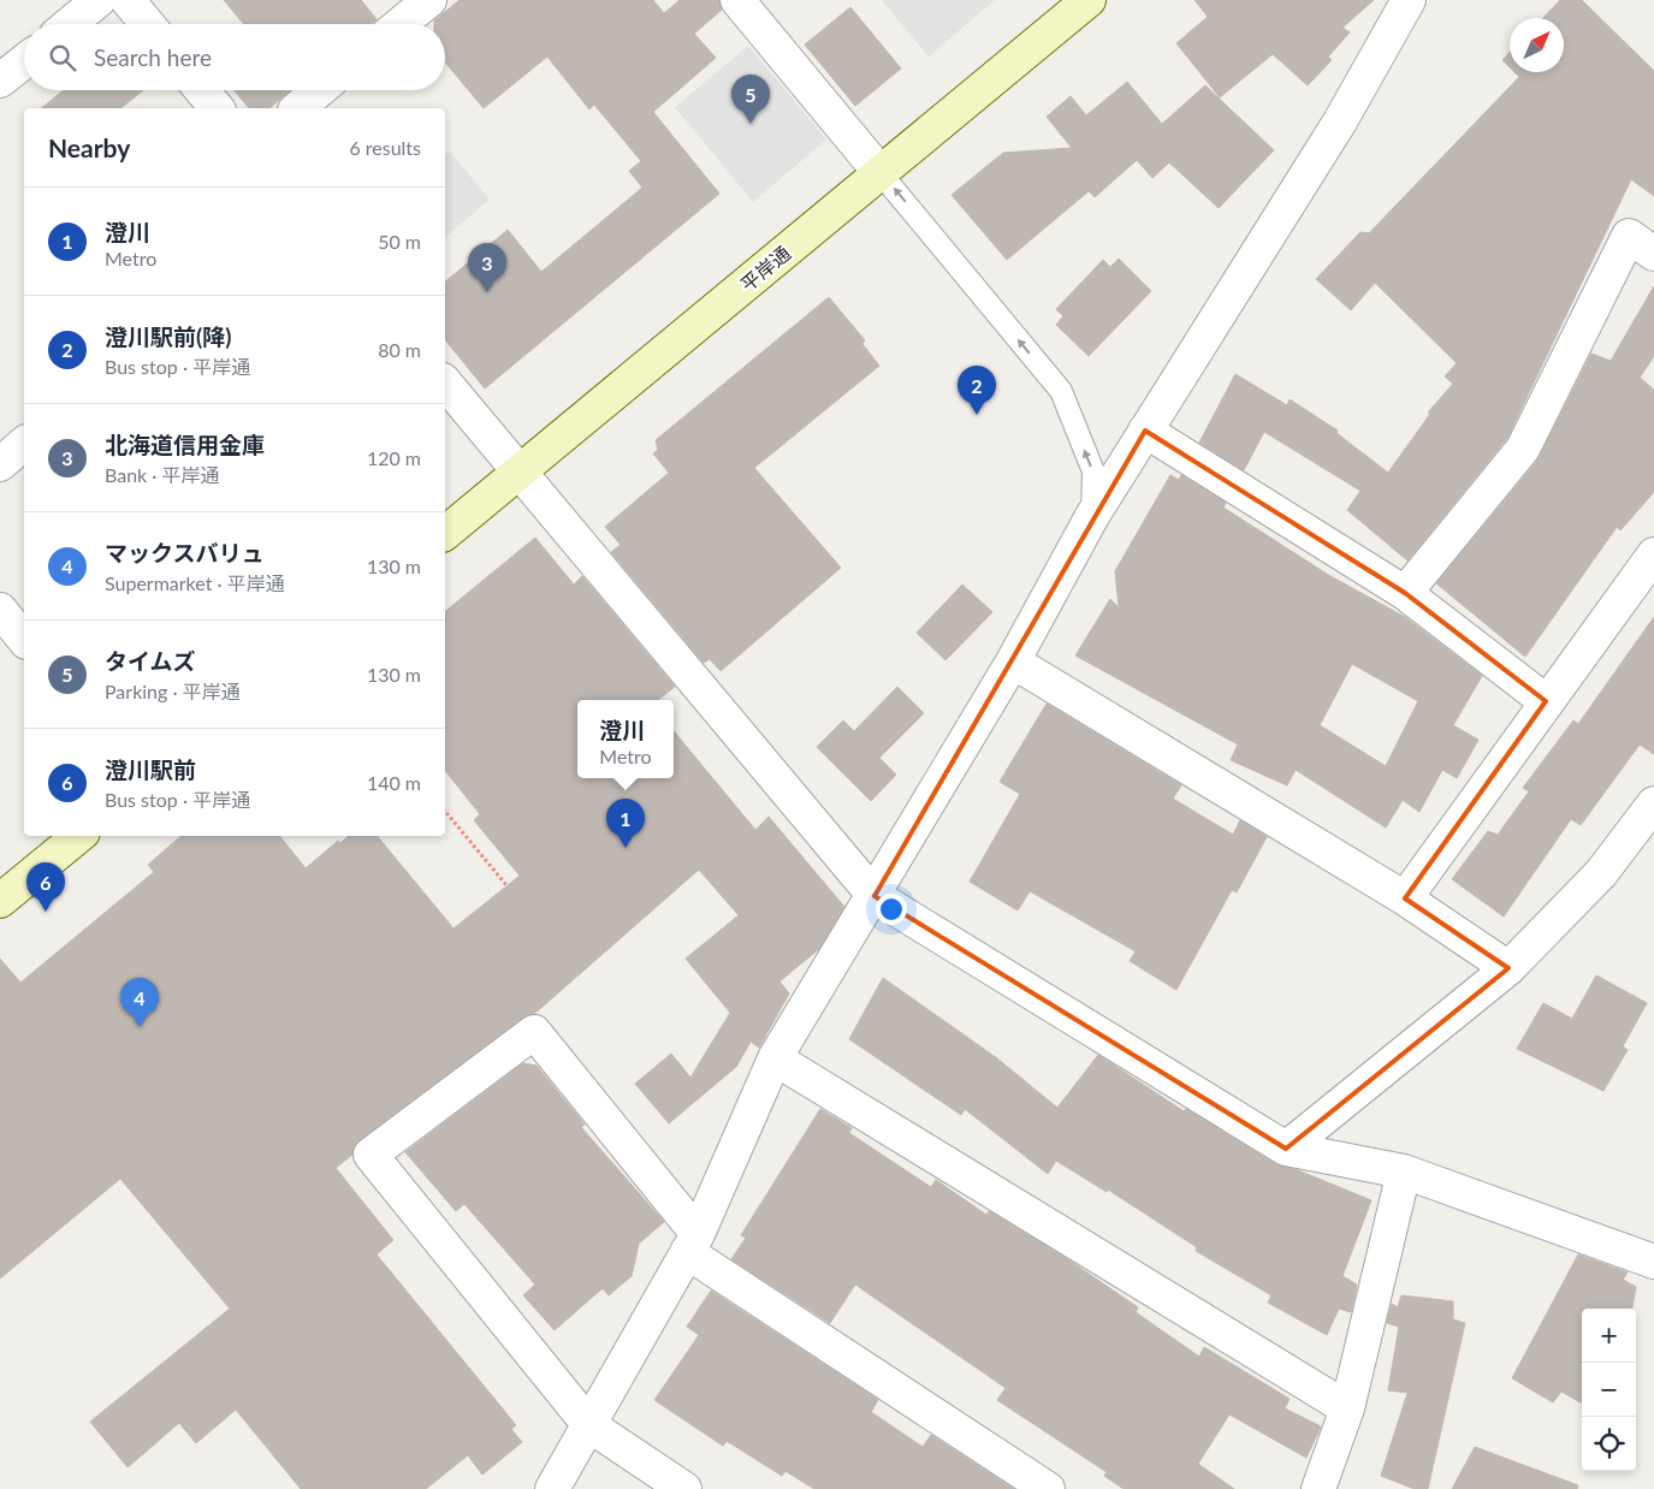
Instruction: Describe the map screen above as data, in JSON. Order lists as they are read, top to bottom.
{
  "streets": {
    "street": ["平岸通"]
  },
  "north": "top right",
  "page": {
    "search": "Search here",
    "pins": [
      "5",
      "3",
      "2",
      "1",
      "6",
      "4"
    ],
    "heading": ["Nearby", "6 results"],
    "list": [
      {
        "mark": "1",
        "name": "澄川",
        "note": "Metro",
        "value": "50 m"
      },
      {
        "mark": "2",
        "name": "澄川駅前(降)",
        "note": "Bus stop · 平岸通",
        "value": "80 m"
      },
      {
        "mark": "3",
        "name": "北海道信用金庫",
        "note": "Bank · 平岸通",
        "value": "120 m"
      },
      {
        "mark": "4",
        "name": "マックスバリュ",
        "note": "Supermarket · 平岸通",
        "value": "130 m"
      },
      {
        "mark": "5",
        "name": "タイムズ",
        "note": "Parking · 平岸通",
        "value": "130 m"
      },
      {
        "mark": "6",
        "name": "澄川駅前",
        "note": "Bus stop · 平岸通",
        "value": "140 m"
      }
    ],
    "popup": ["澄川", "Metro"],
    "map_buttons": ["+", "−"]
  }
}
